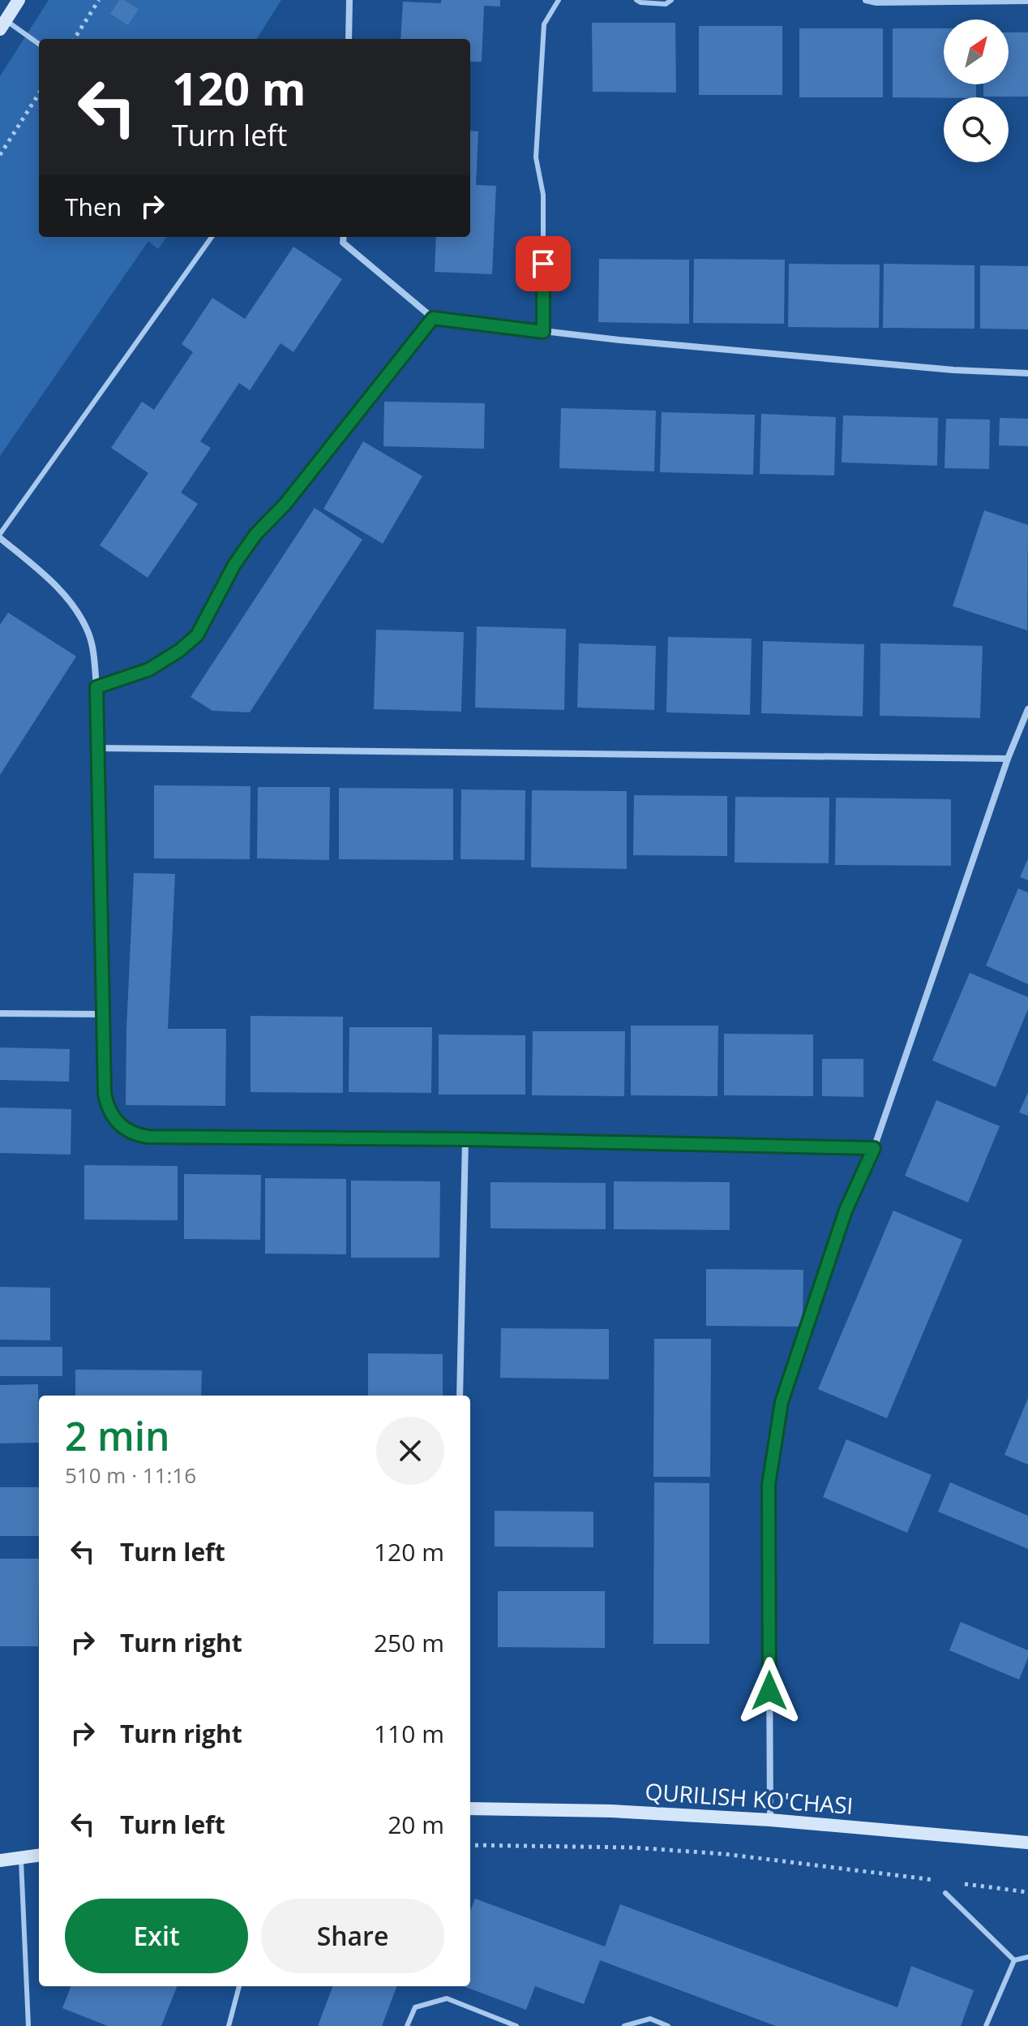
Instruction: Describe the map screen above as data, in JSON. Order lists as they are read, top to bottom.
{
  "streets": {
    "street": ["QURILISH KO'CHASI"]
  },
  "north": "top right",
  "page": {
    "turn": ["120 m", "Turn left"],
    "then": "Then",
    "heading": ["2 min", "510 m · 11:16"],
    "list": [
      {
        "name": "Turn left",
        "value": "120 m"
      },
      {
        "name": "Turn right",
        "value": "250 m"
      },
      {
        "name": "Turn right",
        "value": "110 m"
      },
      {
        "name": "Turn left",
        "value": "20 m"
      }
    ],
    "buttons": ["Exit", "Share"]
  }
}
